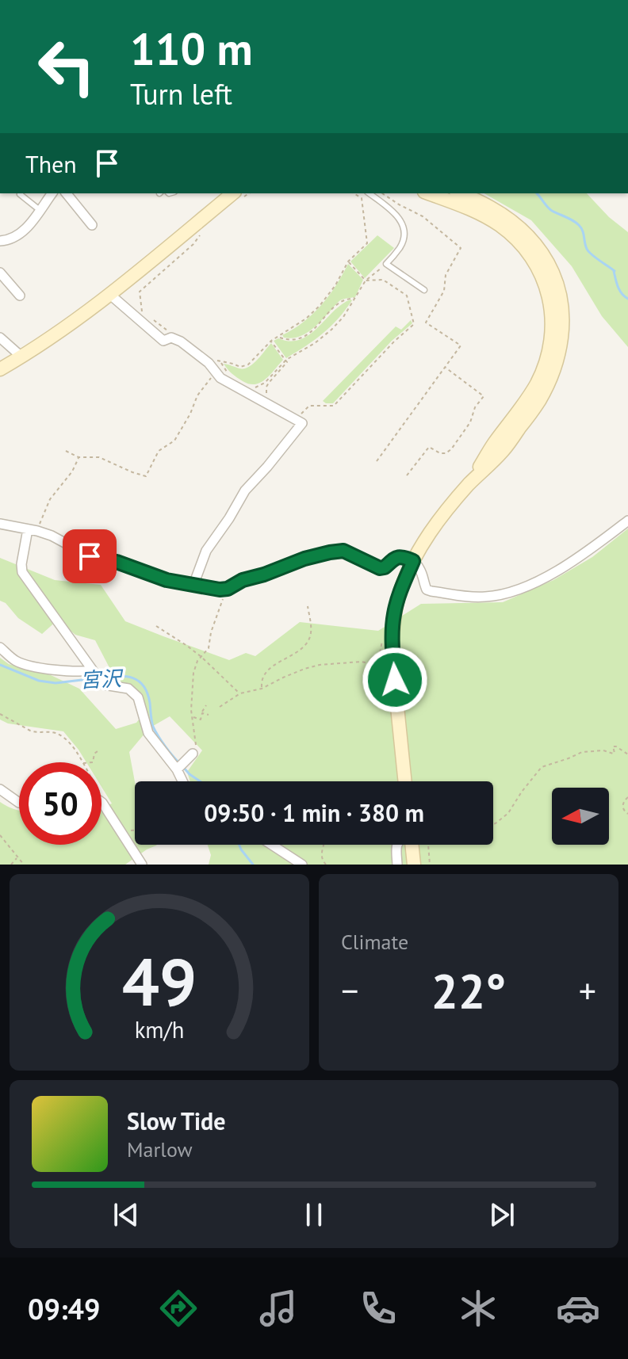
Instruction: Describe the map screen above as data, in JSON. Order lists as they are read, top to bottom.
{
  "water": ["宮沢"],
  "north": "left",
  "page": {
    "turn": ["110 m", "Turn left"],
    "then": "Then",
    "limit": "50",
    "trip": "09:50 · 1 min · 380 m",
    "tile": "Climate",
    "heat": ["−", "22°", "+"],
    "song": ["Slow Tide", "Marlow"],
    "tabs": "09:49",
    "gauge": ["49", "km/h"]
  }
}
